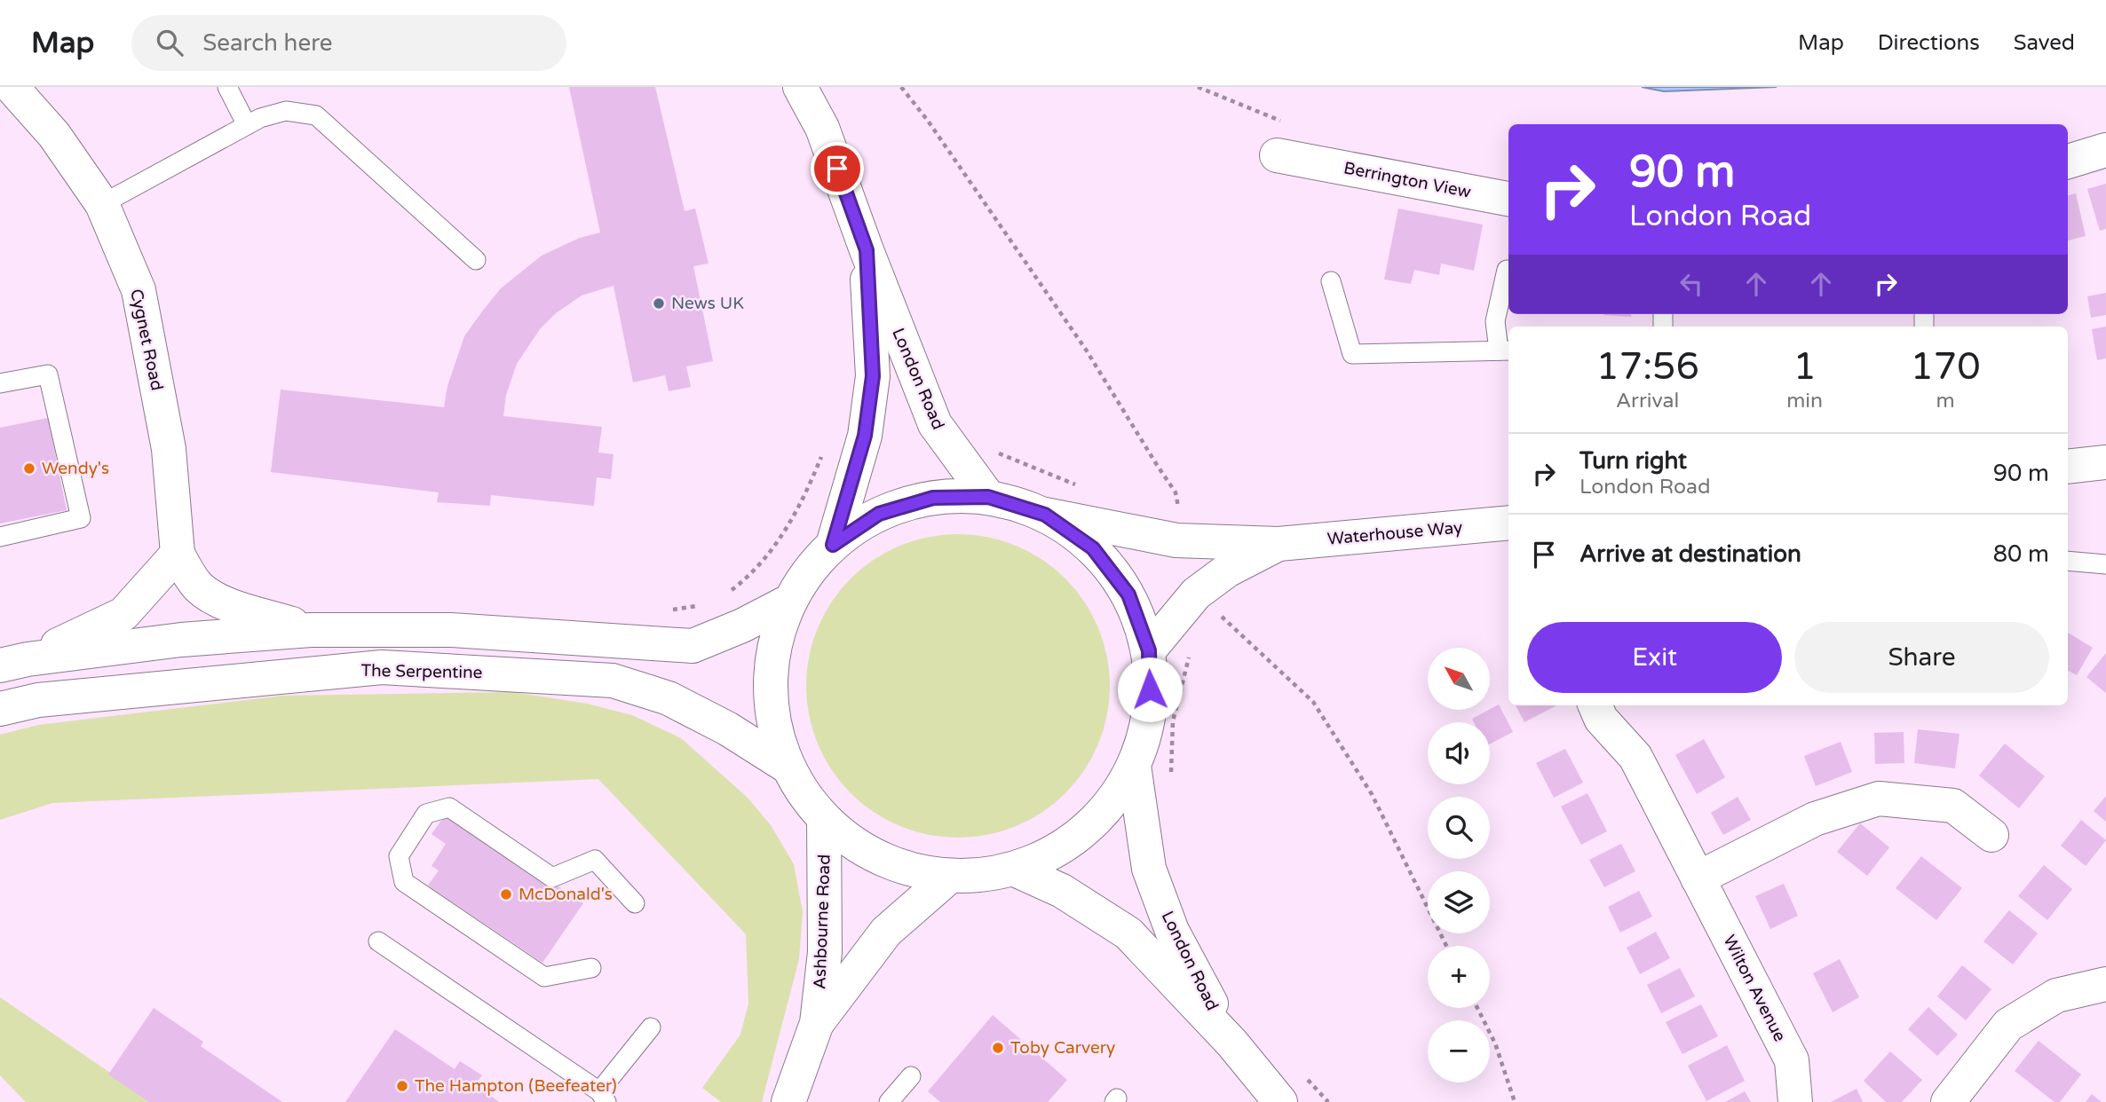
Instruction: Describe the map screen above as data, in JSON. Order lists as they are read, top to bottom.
{
  "streets": {
    "main road": [
      "Berrington View",
      "Cygnet Road",
      "London Road",
      "Waterhouse Way",
      "The Serpentine",
      "Ashbourne Road",
      "Wilton Avenue"
    ]
  },
  "places": [
    "News UK",
    "Wendy's",
    "McDonald's",
    "Toby Carvery",
    "The Hampton (Beefeater)"
  ],
  "north": "top left",
  "page": {
    "header": "Map",
    "search": "Search here",
    "nav": ["Map", "Directions", "Saved"],
    "turn": ["90 m", "London Road"],
    "eta": [
      "17:56",
      "Arrival",
      "1",
      "min",
      "170",
      "m"
    ],
    "list": [
      {
        "name": "Turn right",
        "note": "London Road",
        "value": "90 m"
      },
      {
        "name": "Arrive at destination",
        "value": "80 m"
      }
    ],
    "buttons": ["Exit", "Share"],
    "map_buttons": ["+", "−"]
  }
}
